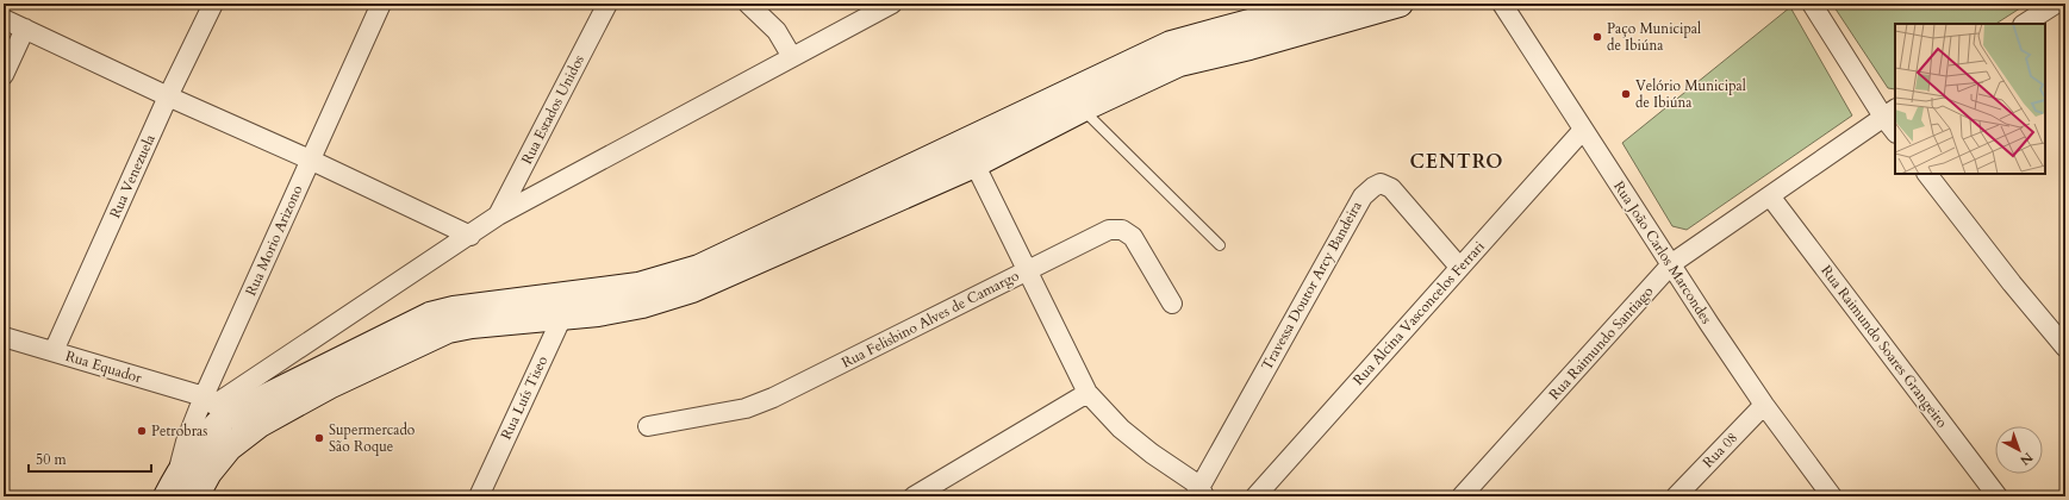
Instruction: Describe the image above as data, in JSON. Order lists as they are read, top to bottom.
{
  "streets": {
    "street": [
      "Rua Estados Unidos",
      "Rua Venezuela",
      "Rua Morio Arizono",
      "Rua João Carlos Marcondes",
      "Travessa Doutor Arcy Bandeira",
      "Rua Alcina Vasconcelos Ferrari",
      "Rua Felisbino Alves de Camargo",
      "Rua Raimundo Santiago",
      "Rua Raimundo Soares Grangeiro",
      "Rua Equador",
      "Rua Luís Tiseo",
      "Rua 08"
    ]
  },
  "crossings": [
    ["Rua Venezuela", "Rua Equador"],
    ["Rua Morio Arizono", "Rua Equador"],
    ["Rua João Carlos Marcondes", "Rua Alcina Vasconcelos Ferrari"],
    ["Rua João Carlos Marcondes", "Rua Raimundo Santiago"],
    ["Rua João Carlos Marcondes", "Rua 08"],
    ["Travessa Doutor Arcy Bandeira", "Rua Alcina Vasconcelos Ferrari"],
    ["Rua Raimundo Santiago", "Rua Raimundo Soares Grangeiro"]
  ],
  "districts": ["CENTRO"],
  "places": [
    "Paço Municipal de Ibiúna",
    "Velório Municipal de Ibiúna",
    "Petrobras",
    "Supermercado São Roque"
  ],
  "scale_bar": "50 m",
  "north": "bottom right"
}
